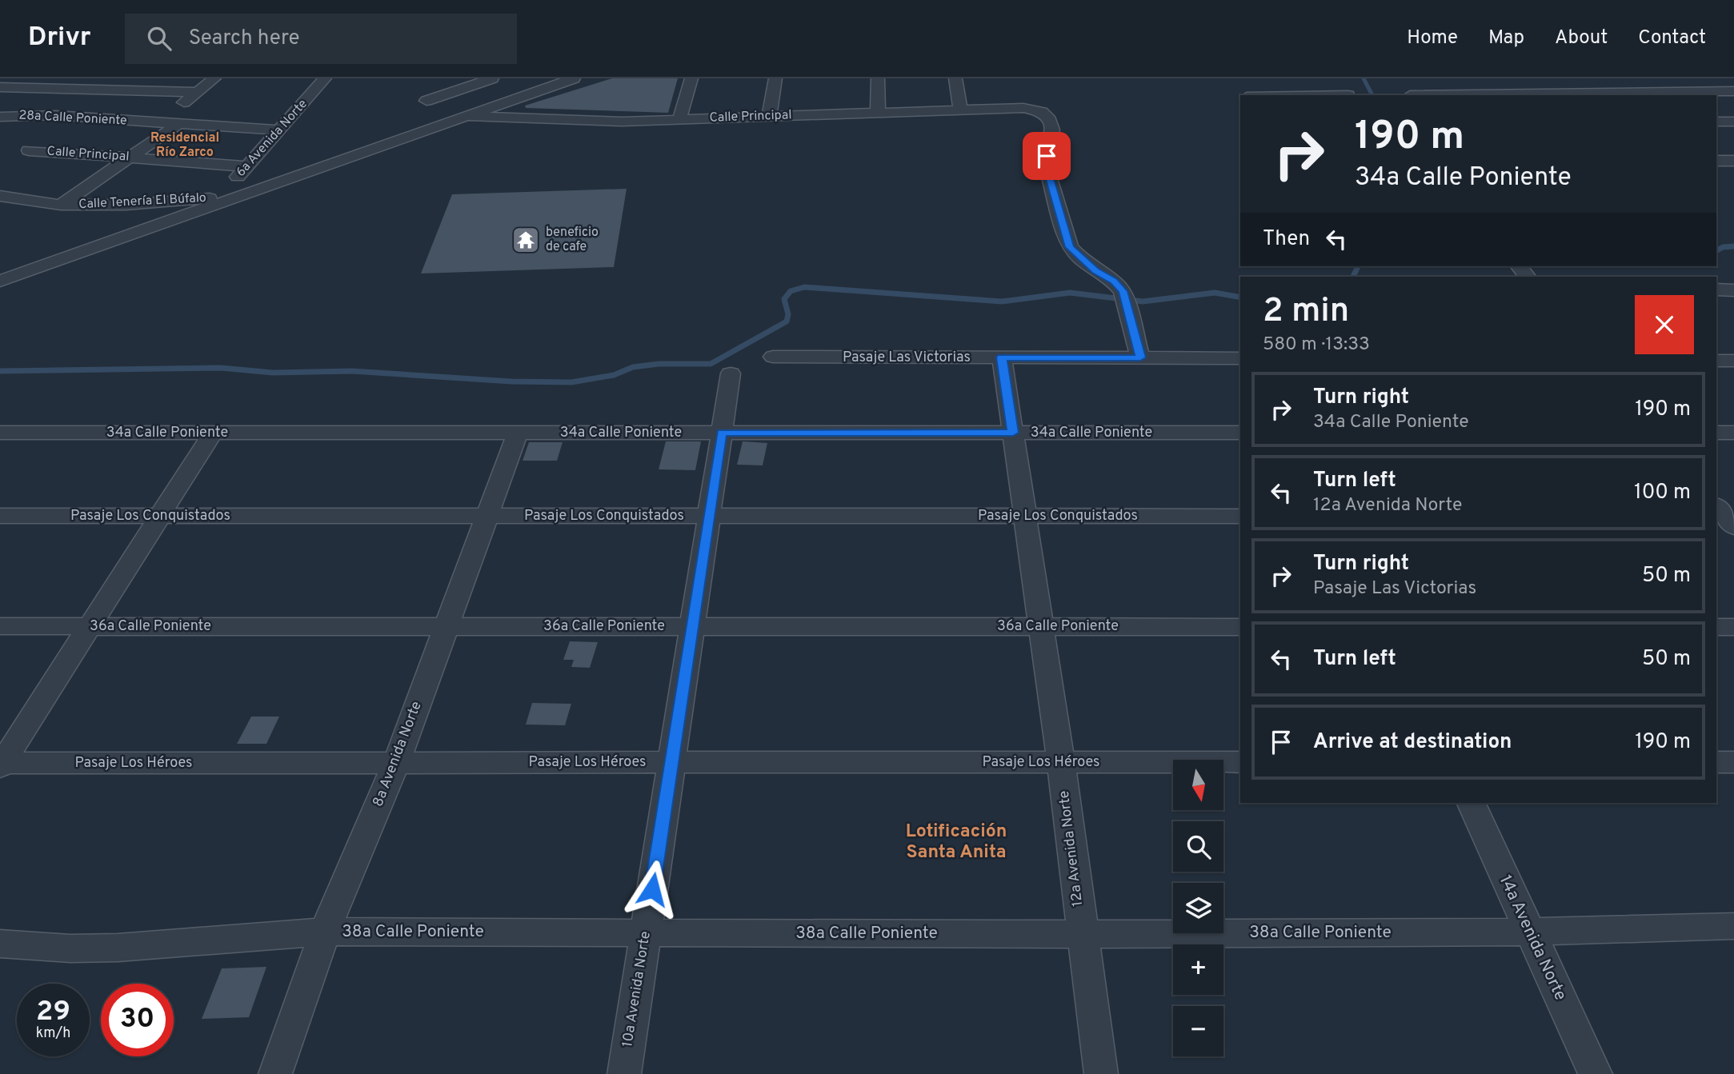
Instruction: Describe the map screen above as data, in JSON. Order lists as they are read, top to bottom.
{
  "streets": {
    "street": [
      "Calle Principal",
      "28a Calle Poniente",
      "6a Avenida Norte",
      "Calle Tenería El Búfalo",
      "Pasaje Las Victorias",
      "34a Calle Poniente",
      "Pasaje Los Conquistados",
      "36a Calle Poniente",
      "8a Avenida Norte",
      "Pasaje Los Héroes",
      "12a Avenida Norte",
      "38a Calle Poniente",
      "14a Avenida Norte",
      "10a Avenida Norte"
    ]
  },
  "crossings": [
    ["Calle Principal", "6a Avenida Norte"],
    ["Calle Principal", "Pasaje Las Victorias"],
    ["28a Calle Poniente", "6a Avenida Norte"],
    ["6a Avenida Norte", "Calle Tenería El Búfalo"],
    ["Pasaje Las Victorias", "12a Avenida Norte"],
    ["34a Calle Poniente", "8a Avenida Norte"],
    ["34a Calle Poniente", "12a Avenida Norte"],
    ["34a Calle Poniente", "10a Avenida Norte"],
    ["Pasaje Los Conquistados", "8a Avenida Norte"],
    ["Pasaje Los Conquistados", "12a Avenida Norte"],
    ["Pasaje Los Conquistados", "10a Avenida Norte"],
    ["36a Calle Poniente", "8a Avenida Norte"],
    ["36a Calle Poniente", "12a Avenida Norte"],
    ["36a Calle Poniente", "10a Avenida Norte"],
    ["8a Avenida Norte", "Pasaje Los Héroes"],
    ["8a Avenida Norte", "38a Calle Poniente"],
    ["Pasaje Los Héroes", "12a Avenida Norte"],
    ["Pasaje Los Héroes", "10a Avenida Norte"],
    ["12a Avenida Norte", "38a Calle Poniente"],
    ["38a Calle Poniente", "14a Avenida Norte"],
    ["38a Calle Poniente", "10a Avenida Norte"]
  ],
  "districts": ["Residencial Río Zarco", "Lotificación Santa Anita"],
  "places": {
    "temple": ["beneficio de cafe"]
  },
  "north": "bottom",
  "page": {
    "header": "Drivr",
    "search": "Search here",
    "nav": [
      "Home",
      "Map",
      "About",
      "Contact"
    ],
    "turn": ["190 m", "34a Calle Poniente"],
    "then": "Then",
    "heading": ["2 min", "580 m · 13:33"],
    "list": [
      {
        "name": "Turn right",
        "note": "34a Calle Poniente",
        "value": "190 m"
      },
      {
        "name": "Turn left",
        "note": "12a Avenida Norte",
        "value": "100 m"
      },
      {
        "name": "Turn right",
        "note": "Pasaje Las Victorias",
        "value": "50 m"
      },
      {
        "name": "Turn left",
        "value": "50 m"
      },
      {
        "name": "Arrive at destination",
        "value": "190 m"
      }
    ],
    "map_buttons": ["+", "−"],
    "speed": "29 km/h",
    "limit": "30"
  }
}
